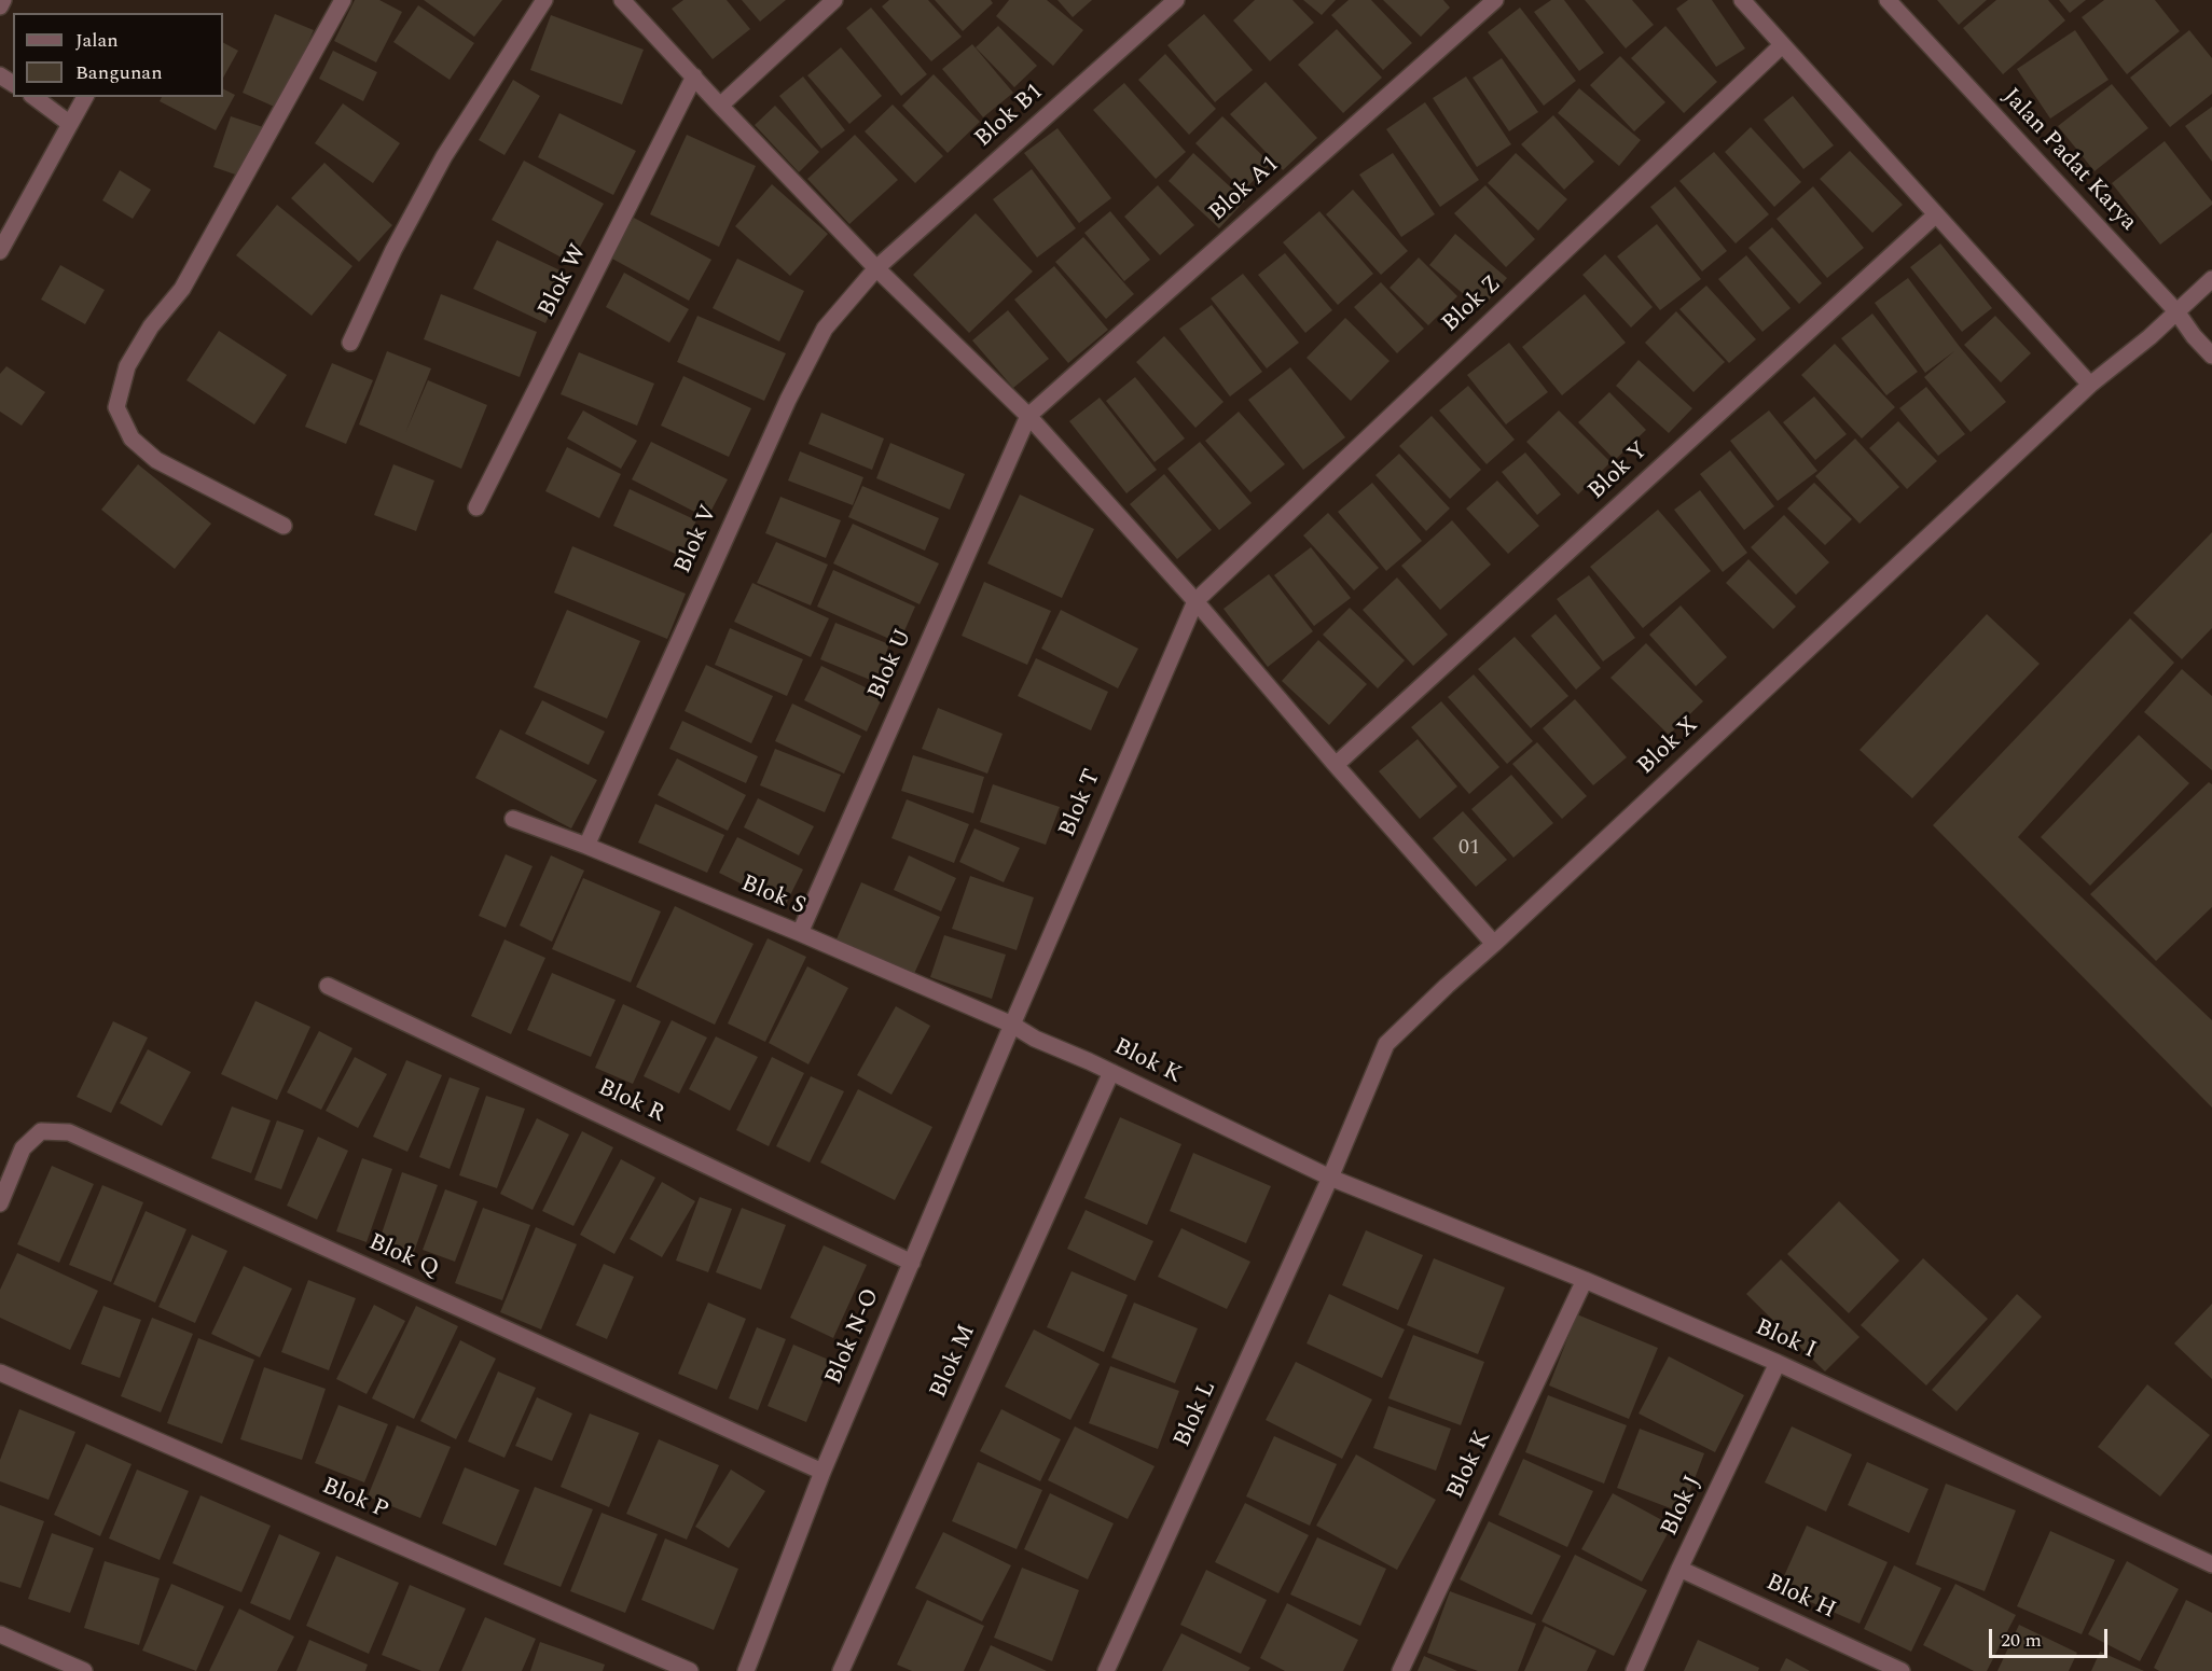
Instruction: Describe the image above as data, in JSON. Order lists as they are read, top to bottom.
{
  "streets": {
    "street": [
      "Blok B1",
      "Jalan Padat Karya",
      "Blok A1",
      "Blok W",
      "Blok Z",
      "Blok Y",
      "Blok V",
      "Blok U",
      "Blok X",
      "Blok T",
      "Blok S",
      "Blok K",
      "Blok R",
      "Blok Q",
      "Blok N-O",
      "Blok I",
      "Blok M",
      "Blok L",
      "Blok P",
      "Blok J",
      "Blok H"
    ]
  },
  "crossings": [
    ["Blok B1", "Blok V"],
    ["Jalan Padat Karya", "Blok X"],
    ["Blok A1", "Blok U"],
    ["Blok Z", "Blok T"],
    ["Blok V", "Blok S"],
    ["Blok U", "Blok S"],
    ["Blok X", "Blok K"],
    ["Blok X", "Blok I"],
    ["Blok X", "Blok L"],
    ["Blok T", "Blok S"],
    ["Blok T", "Blok K"],
    ["Blok T", "Blok N-O"],
    ["Blok S", "Blok K"],
    ["Blok S", "Blok N-O"],
    ["Blok K", "Blok N-O"],
    ["Blok K", "Blok I"],
    ["Blok K", "Blok M"],
    ["Blok K", "Blok L"],
    ["Blok R", "Blok N-O"],
    ["Blok Q", "Blok N-O"],
    ["Blok I", "Blok L"],
    ["Blok I", "Blok J"],
    ["Blok J", "Blok H"]
  ],
  "house_numbers": ["01"],
  "legend": ["Jalan", "Bangunan"],
  "scale_bar": "20 m"
}
